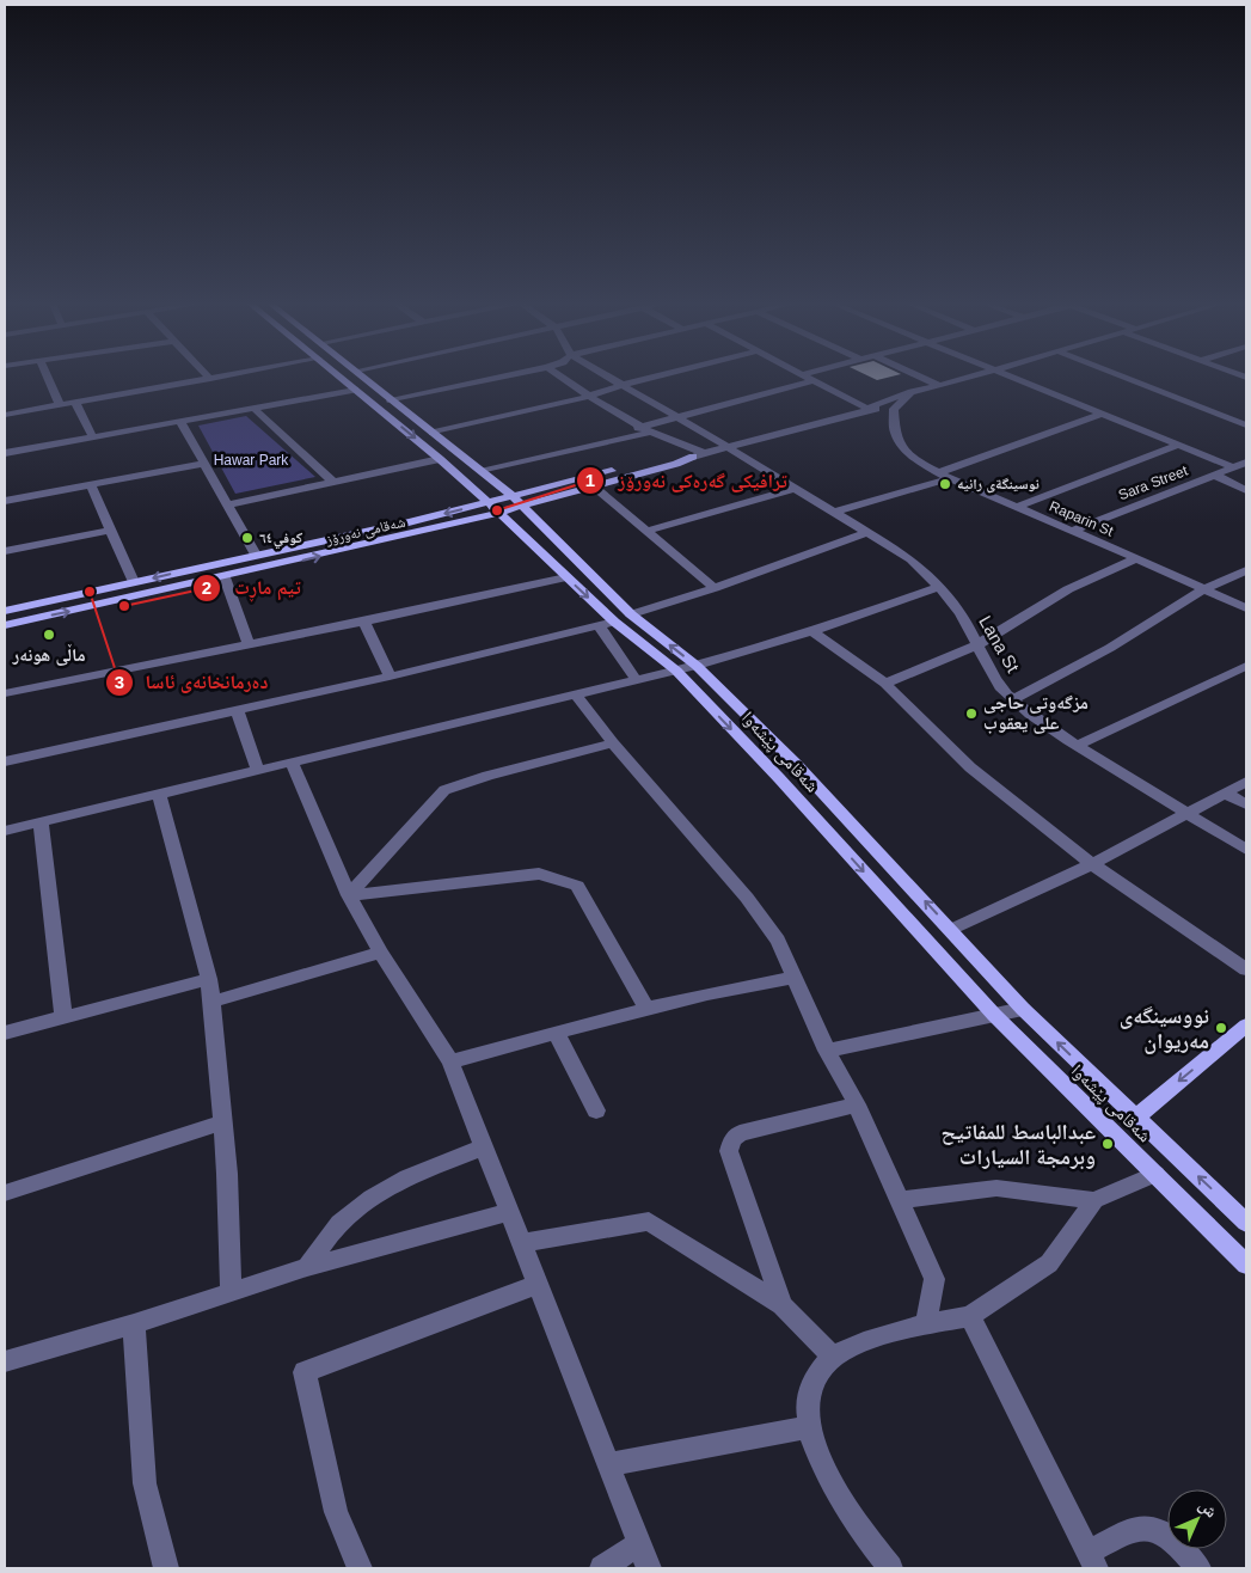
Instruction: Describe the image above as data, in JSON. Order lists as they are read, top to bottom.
{
  "streets": {
    "main road": ["شەقامی نەورۆز", "شەقامی پێشەوا"],
    "street": ["Sara Street", "Raparin St", "Lana St"]
  },
  "crossings": [
    ["Sara Street", "Raparin St"],
    ["Raparin St", "شەقامی نەورۆز"],
    ["شەقامی نەورۆز", "Lana St"],
    ["شەقامی نەورۆز", "شەقامی پێشەوا"]
  ],
  "parks": ["Hawar Park"],
  "places": [
    "نوسينگةى رانيه",
    "ترافیکی گەرەکی نەورۆز",
    "كوفي٦٤",
    "دەرمانخانەی ئاسا",
    "تیم ماڕت",
    "ماڵی هونەر",
    "مزگەوتی حاجی علی یعقوب",
    "نووسینگەی مەریوان",
    "عبدالباسط للمفاتيح وبرمجة السيارات"
  ],
  "north": "top right"
}
